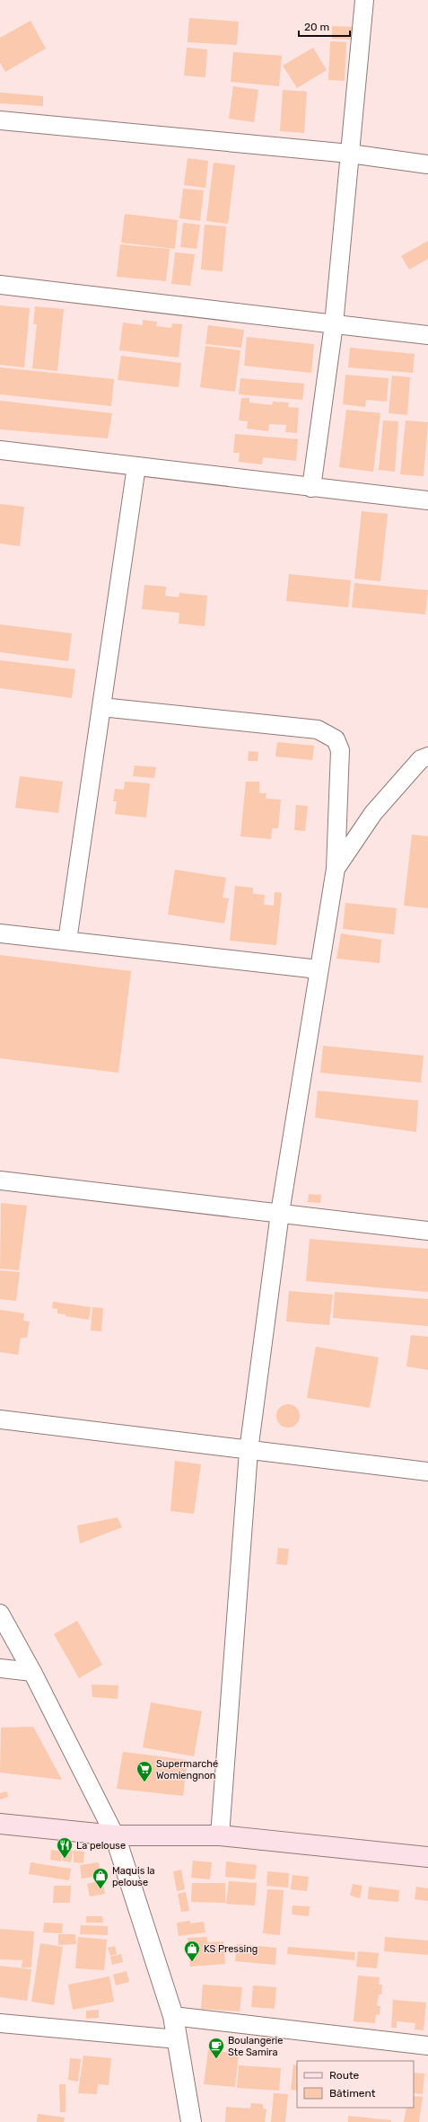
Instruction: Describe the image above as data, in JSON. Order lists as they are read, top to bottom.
{
  "places": {
    "supermarket": ["Supermarché Womiengnon"],
    "restaurant": ["La pelouse"],
    "shop": ["Maquis la pelouse", "KS Pressing"],
    "cafe": ["Boulangerie Ste Samira"]
  },
  "legend": ["Route", "Bâtiment"],
  "scale_bar": "20 m"
}
